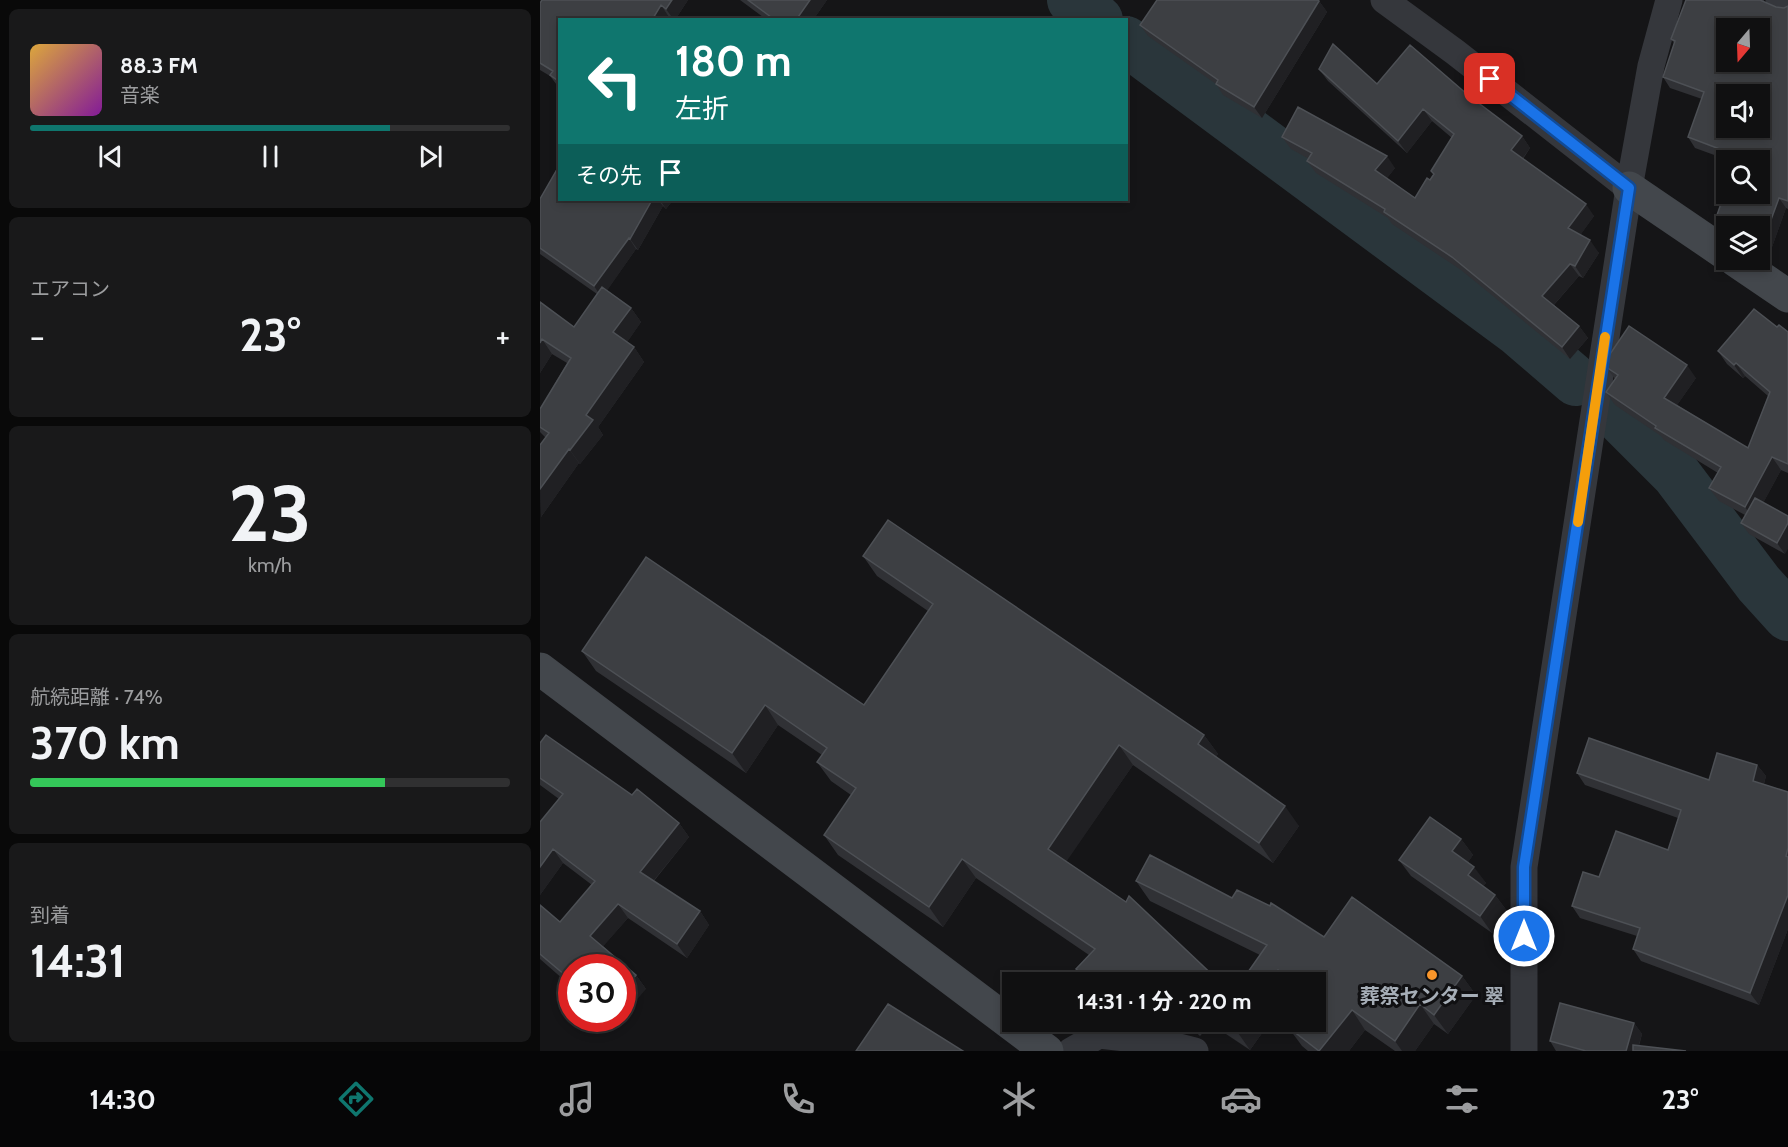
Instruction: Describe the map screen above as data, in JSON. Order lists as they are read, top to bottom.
{
  "places": ["葬祭センター 翠"],
  "north": "bottom",
  "page": {
    "turn": ["180 m", "左折"],
    "song": ["88.3 FM", "音楽"],
    "then": "その先",
    "tile": [
      "エアコン",
      ["23", "km/h"],
      ["航続距離 · 74%", "370 km"],
      ["到着", "14:31"]
    ],
    "heat": ["−", "23°", "+"],
    "limit": "30",
    "trip": "14:31 · 1 分 · 220 m",
    "tabs": ["14:30", "23°"]
  }
}
